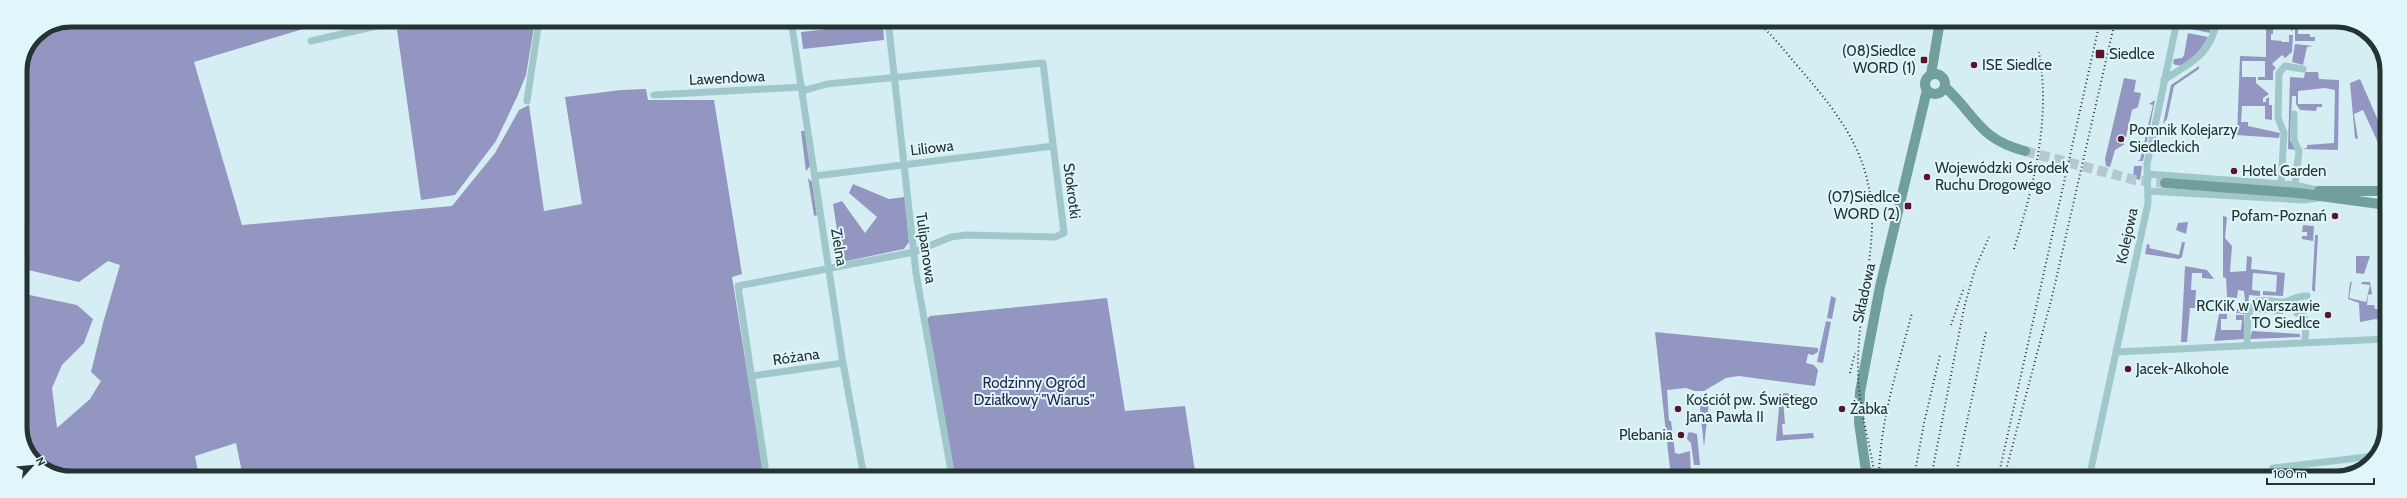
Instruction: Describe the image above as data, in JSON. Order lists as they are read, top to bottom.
{
  "streets": {
    "main road": ["Składowa"],
    "street": [
      "Lawendowa",
      "Liliowa",
      "Stokrotki",
      "Kolejowa",
      "Zielna",
      "Tulipanowa",
      "Różana"
    ]
  },
  "crossings": [
    ["Lawendowa", "Stokrotki"],
    ["Lawendowa", "Zielna"],
    ["Lawendowa", "Tulipanowa"],
    ["Liliowa", "Stokrotki"],
    ["Liliowa", "Zielna"],
    ["Liliowa", "Tulipanowa"],
    ["Stokrotki", "Zielna"],
    ["Stokrotki", "Tulipanowa"],
    ["Stokrotki", "Różana"],
    ["Zielna", "Różana"]
  ],
  "parks": ["Rodzinny Ogród Działkowy \"Wiarus\""],
  "places": {
    "transit": ["Siedlce", "(08)Siedlce WORD (1)", "(07)Siedlce WORD (2)"],
    "other": [
      "ISE Siedlce",
      "Pomnik Kolejarzy Siedleckich",
      "Hotel Garden",
      "Wojewódzki Ośrodek Ruchu Drogowego",
      "Pofam-Poznań",
      "RCKiK w Warszawie TO Siedlce",
      "Jacek-Alkohole",
      "Kościół pw. Świętego Jana Pawła II",
      "Żabka",
      "Plebania"
    ]
  },
  "scale_bar": "100 m",
  "north": "top right"
}
